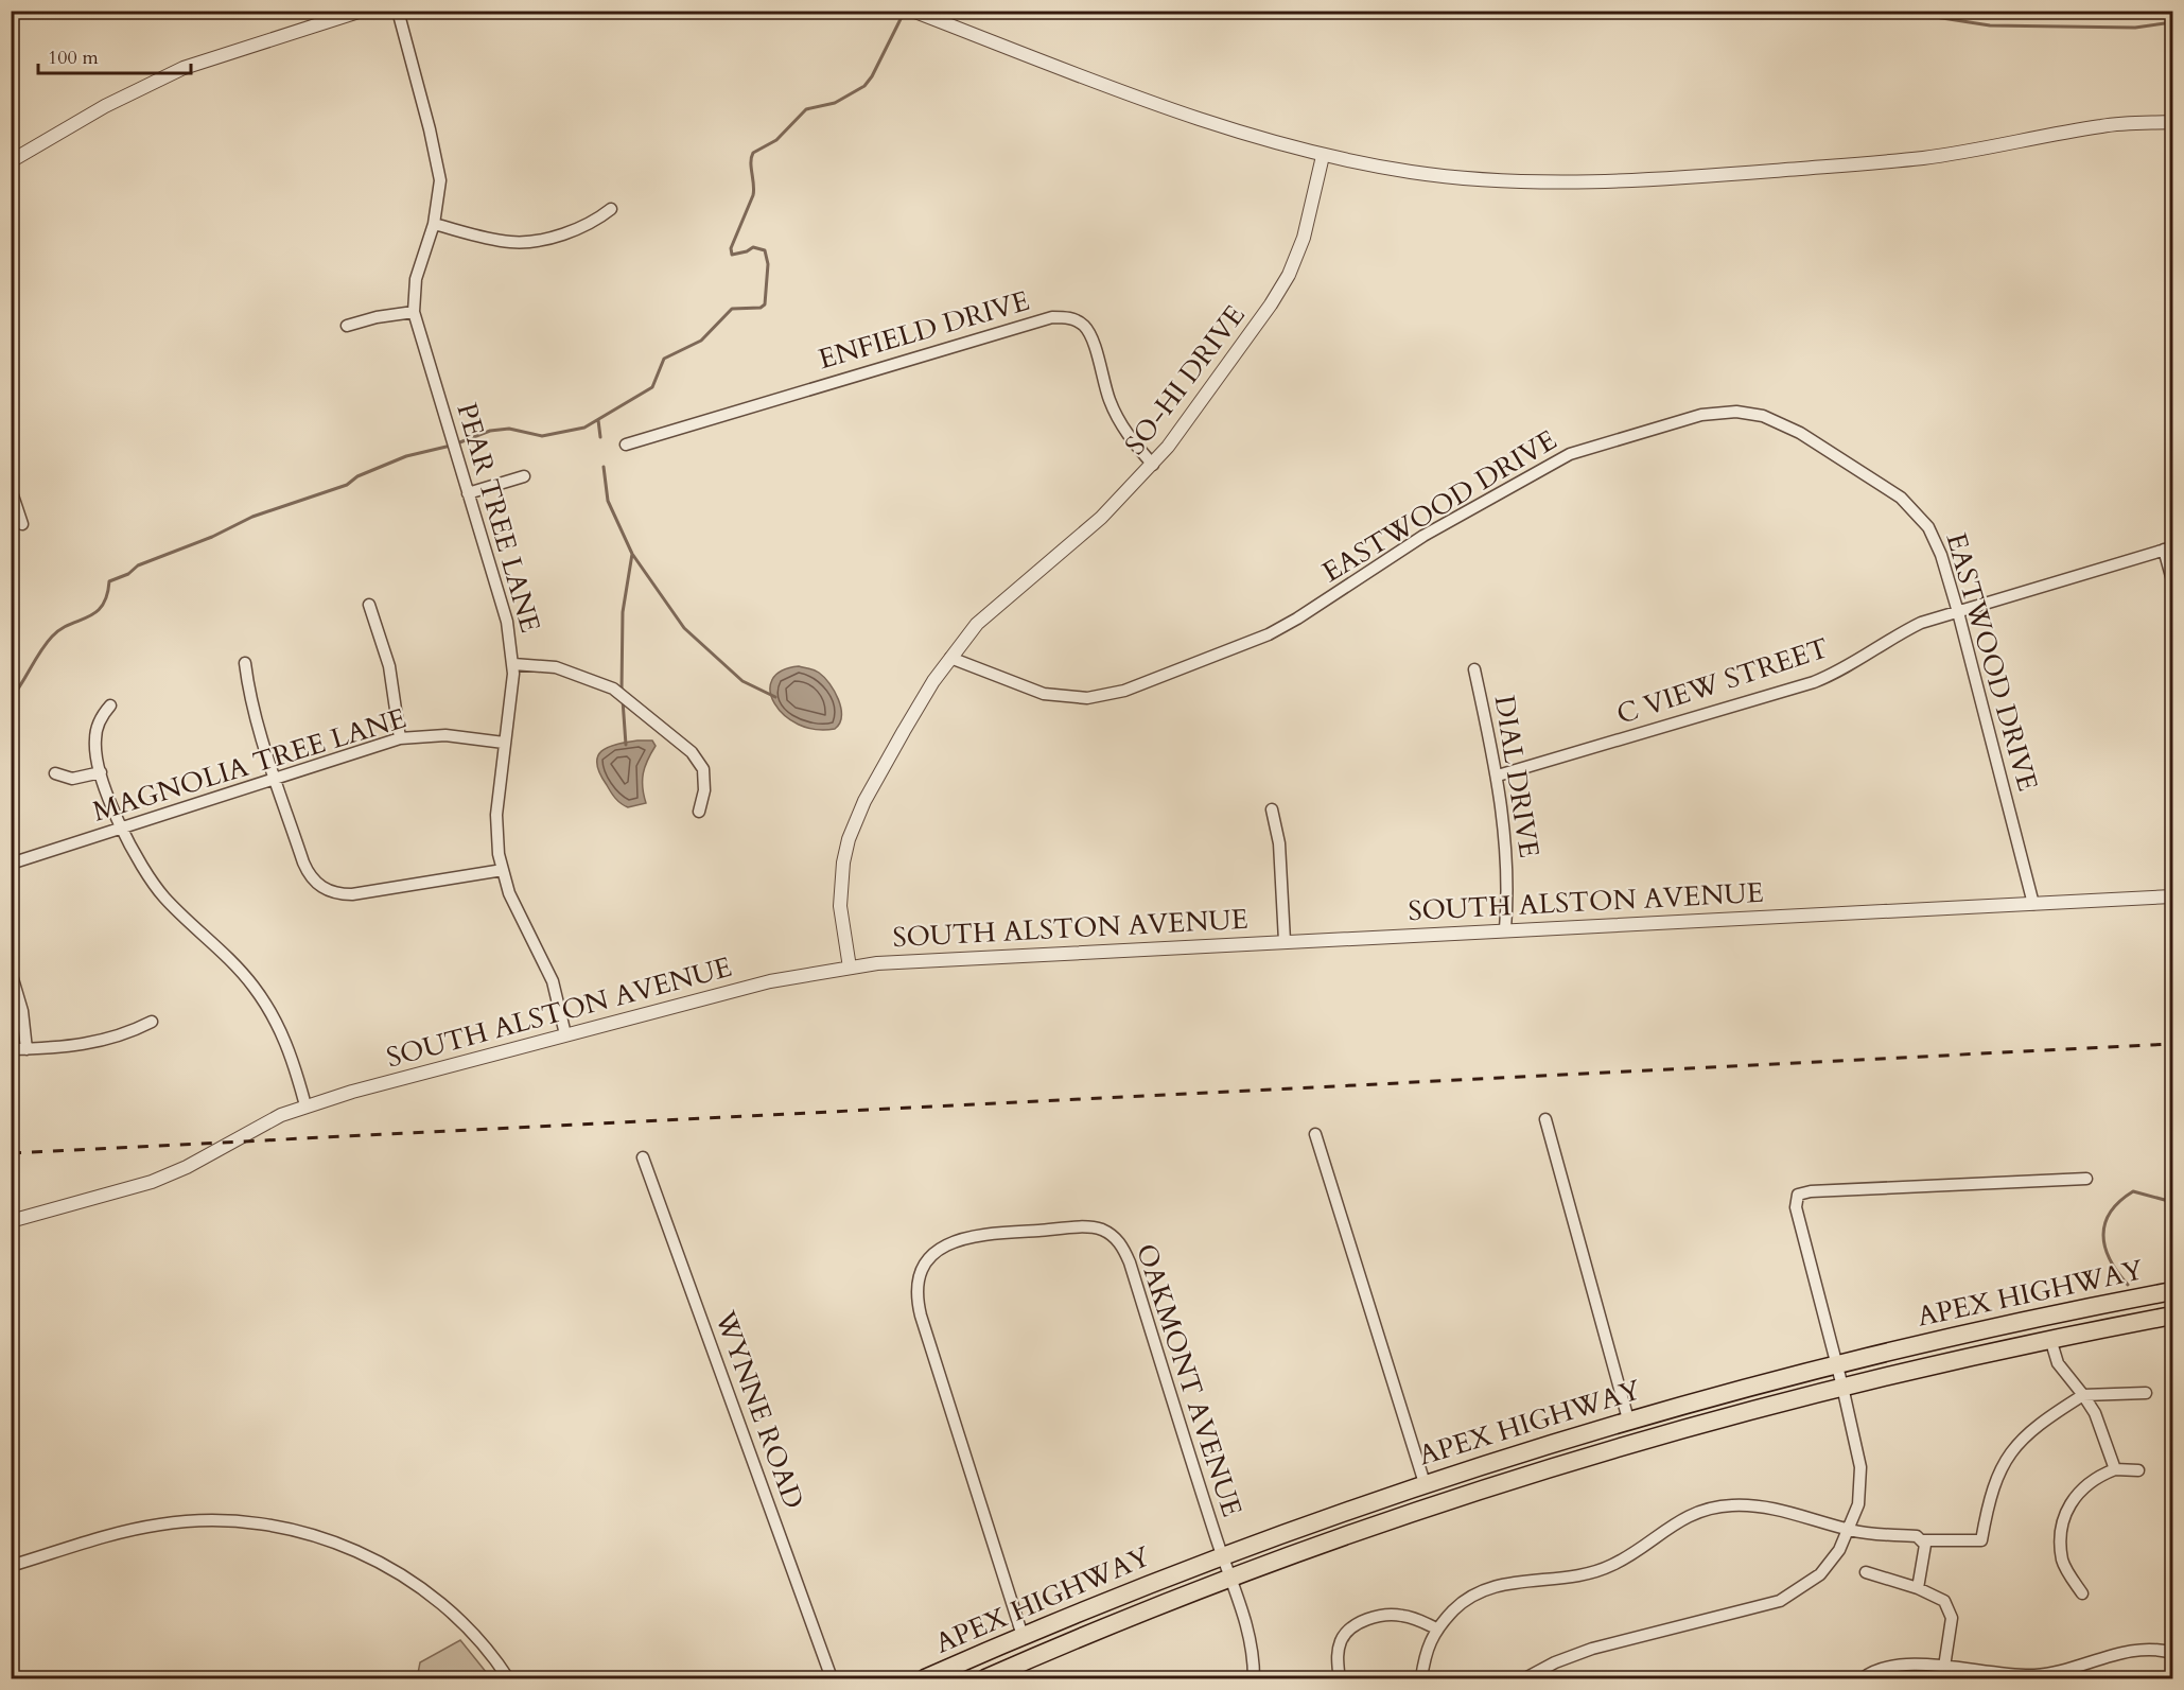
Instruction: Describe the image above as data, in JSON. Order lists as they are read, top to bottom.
{
  "streets": {
    "main road": ["APEX HIGHWAY"],
    "street": [
      "ENFIELD DRIVE",
      "SO-HI DRIVE",
      "EASTWOOD DRIVE",
      "PEAR TREE LANE",
      "C VIEW STREET",
      "MAGNOLIA TREE LANE",
      "DIAL DRIVE",
      "SOUTH ALSTON AVENUE",
      "OAKMONT AVENUE",
      "WYNNE ROAD"
    ]
  },
  "crossings": [
    ["ENFIELD DRIVE", "SO-HI DRIVE"],
    ["SO-HI DRIVE", "EASTWOOD DRIVE"],
    ["SO-HI DRIVE", "SOUTH ALSTON AVENUE"],
    ["EASTWOOD DRIVE", "C VIEW STREET"],
    ["EASTWOOD DRIVE", "SOUTH ALSTON AVENUE"],
    ["PEAR TREE LANE", "MAGNOLIA TREE LANE"],
    ["PEAR TREE LANE", "SOUTH ALSTON AVENUE"],
    ["C VIEW STREET", "DIAL DRIVE"],
    ["DIAL DRIVE", "SOUTH ALSTON AVENUE"],
    ["APEX HIGHWAY", "OAKMONT AVENUE"]
  ],
  "scale_bar": "100 m"
}
